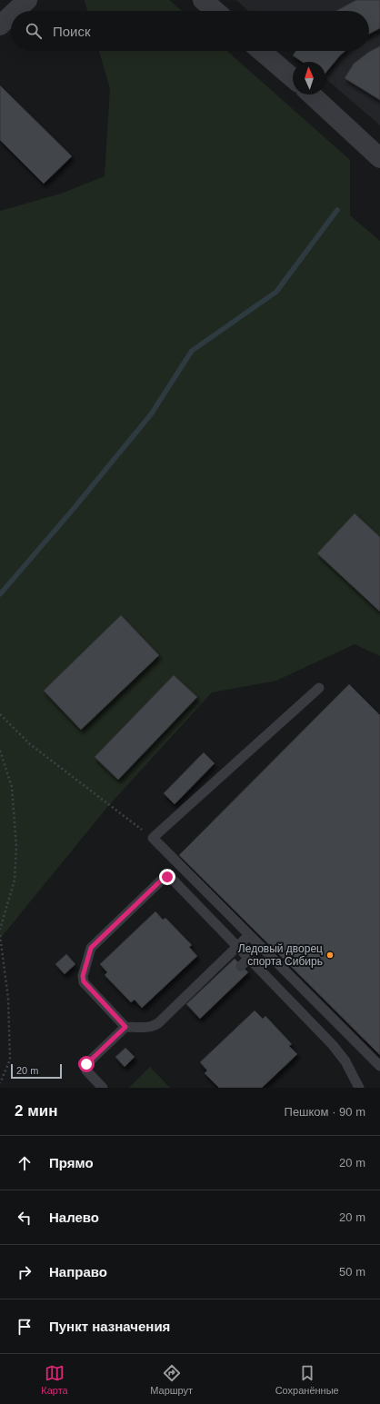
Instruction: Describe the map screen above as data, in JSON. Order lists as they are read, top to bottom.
{
  "places": ["Ледовый дворец спорта Сибирь"],
  "scale_bar": "20 m",
  "north": "top",
  "page": {
    "search": "Поиск",
    "scale": "20 m",
    "heading": ["2 мин", "Пешком · 90 m"],
    "list": [
      ["Прямо", "20 m"],
      ["Налево", "20 m"],
      ["Направо", "50 m"],
      "Пункт назначения"
    ],
    "nav": ["Карта", "Маршрут", "Сохранённые"]
  }
}
